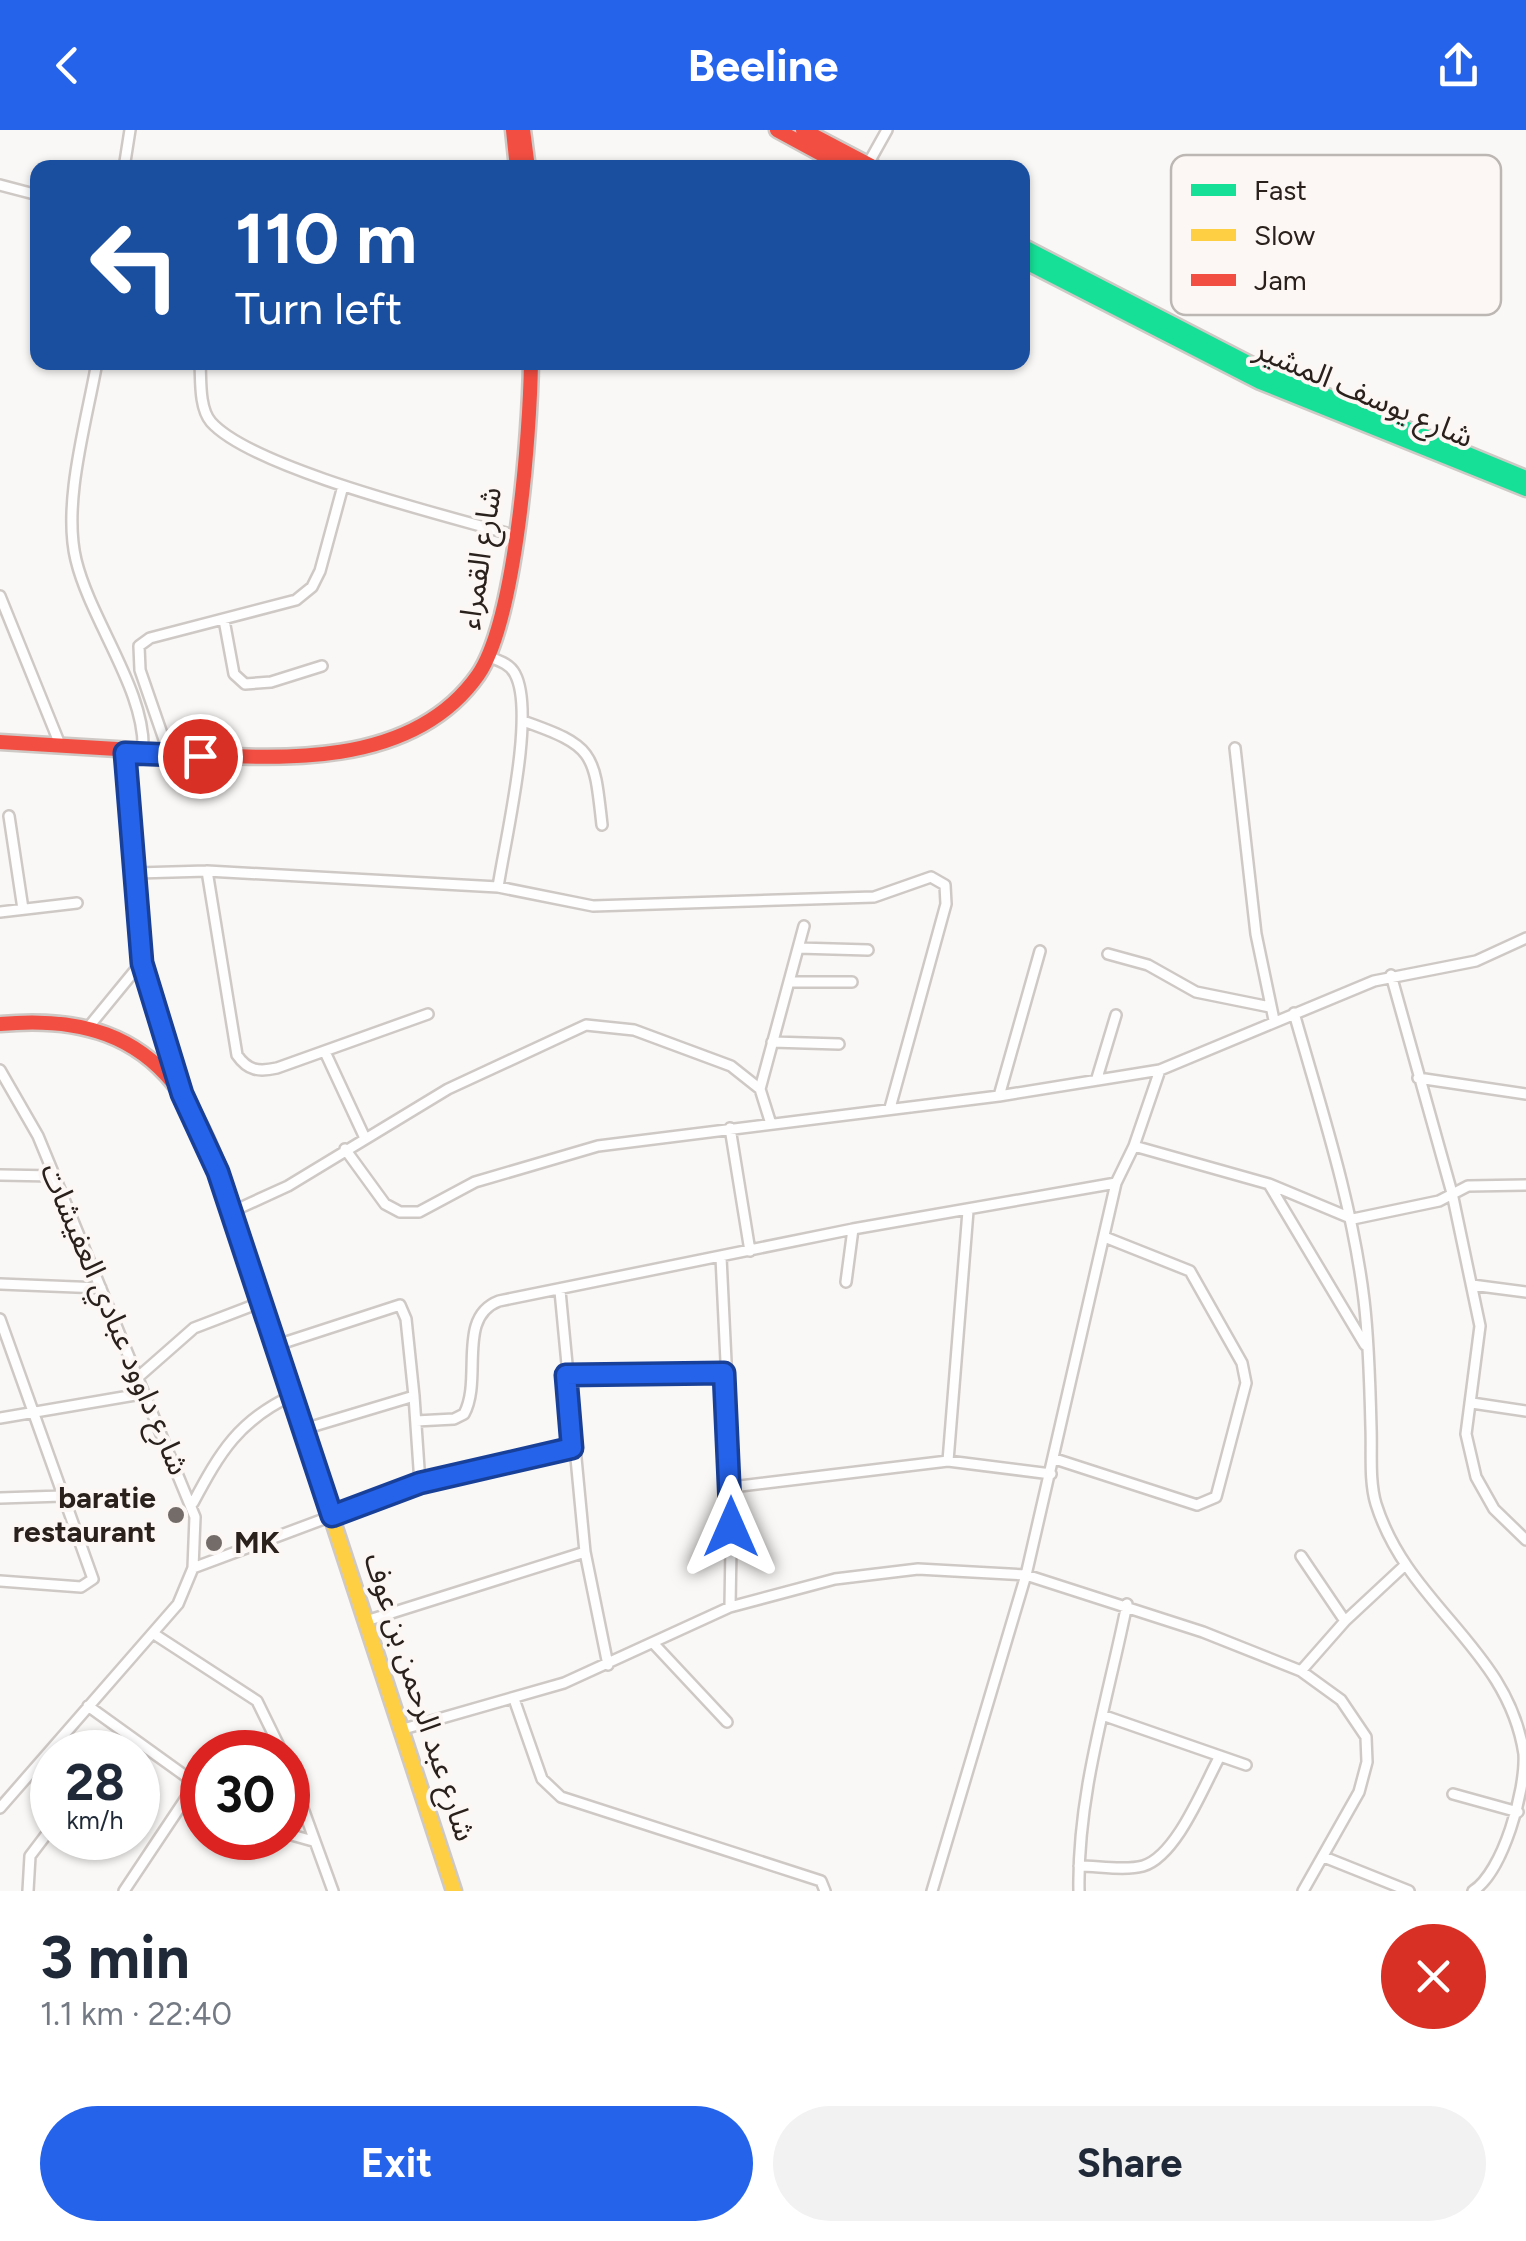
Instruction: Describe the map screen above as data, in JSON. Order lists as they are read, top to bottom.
{
  "streets": {
    "street": [
      "شارع يوسف المشير",
      "شارع القمراء",
      "شارع داوود عبادي العفيشات",
      "شارع عبد الرحمن بن عوف"
    ]
  },
  "places": ["baratie restaurant", "MK"],
  "legend": ["Fast", "Slow", "Jam"],
  "page": {
    "header": "Beeline",
    "turn": ["110 m", "Turn left"],
    "speed": "28 km/h",
    "limit": "30",
    "heading": ["3 min", "1.1 km · 22:40"],
    "buttons": ["Exit", "Share"]
  }
}
